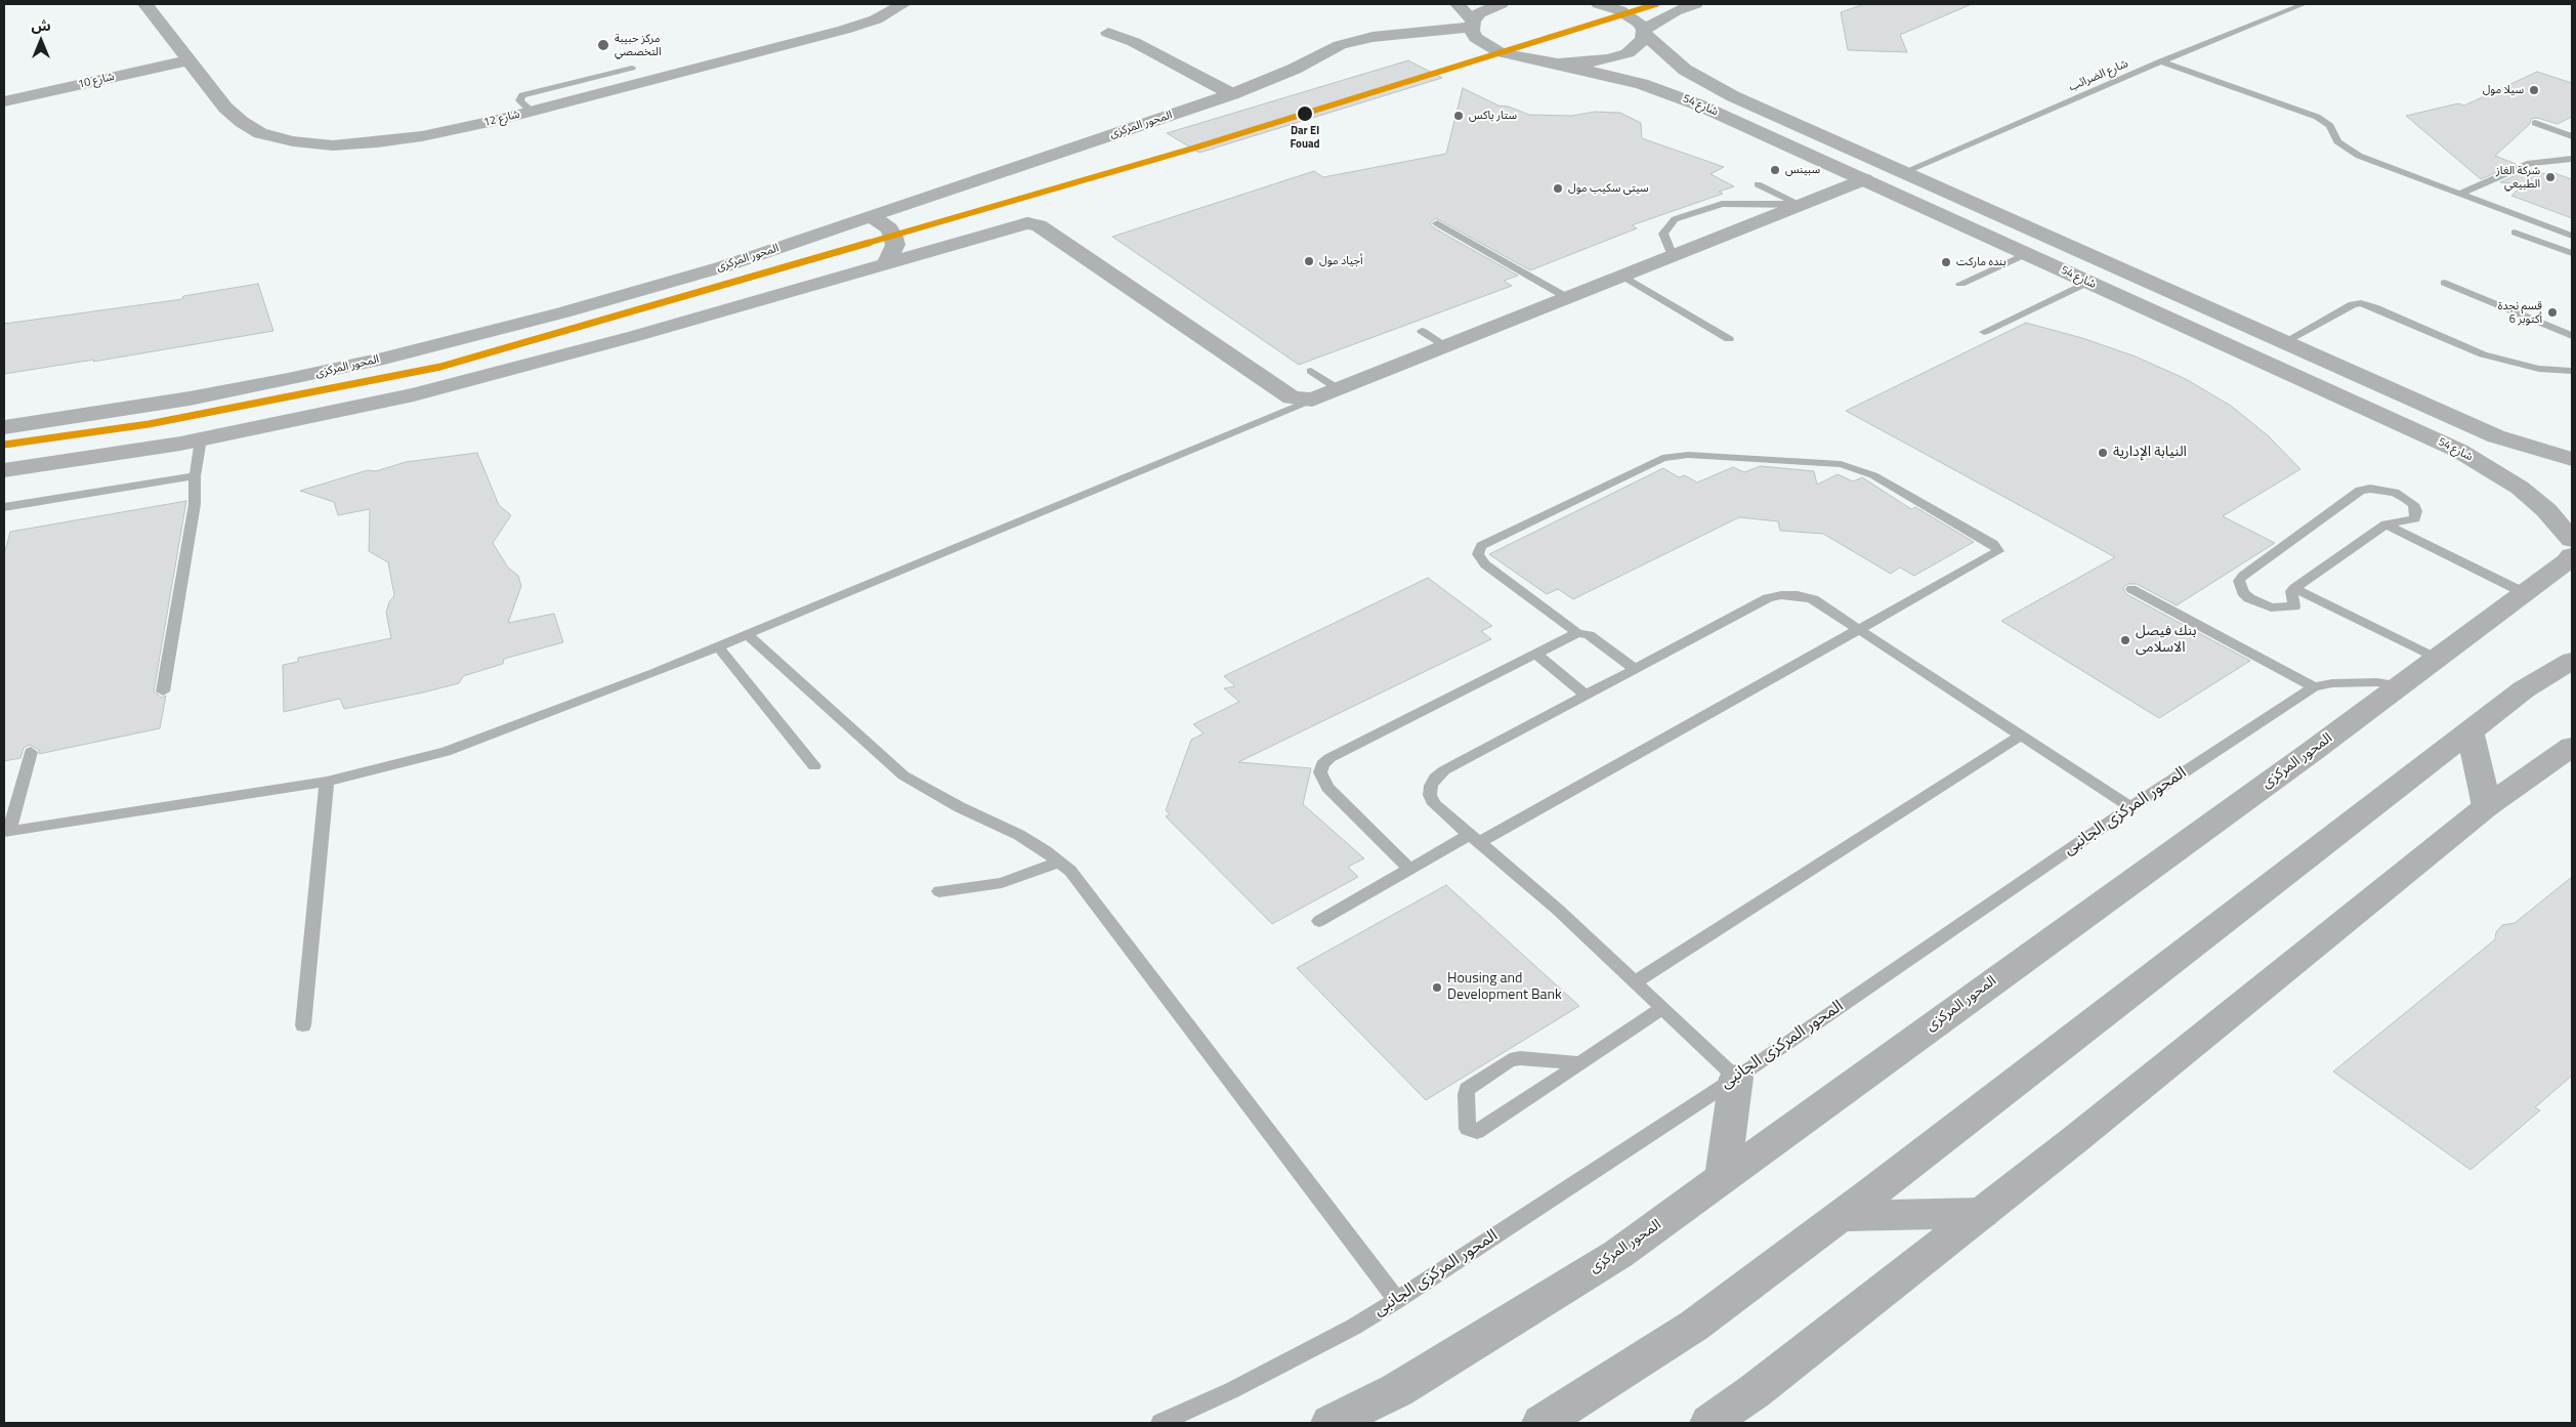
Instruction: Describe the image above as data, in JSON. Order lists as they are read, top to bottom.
{
  "streets": {
    "main road": [
      "شارع 10",
      "شارع 54",
      "شارع 12",
      "المحور المركزى"
    ],
    "lane": ["شارع الضرائب", "المحور المركزى الجانبى"]
  },
  "crossings": [
    ["شارع الضرائب", "شارع 54"],
    ["شارع 10", "شارع 12"],
    ["المحور المركزى", "المحور المركزى الجانبى"]
  ],
  "places": [
    "مركز حبيبة التخصصي",
    "سيلا مول",
    "Dar El Fouad",
    "ستار باكس",
    "سبينس",
    "شركة الغاز الطبيعي",
    "سيتى سكيب مول",
    "أجياد مول",
    "بنده ماركت",
    "قسم نجدة 6 أكتوبر",
    "النيابة الإدارية",
    "بنك فيصل الاسلامى",
    "Housing and Development Bank"
  ],
  "north": "top"
}
